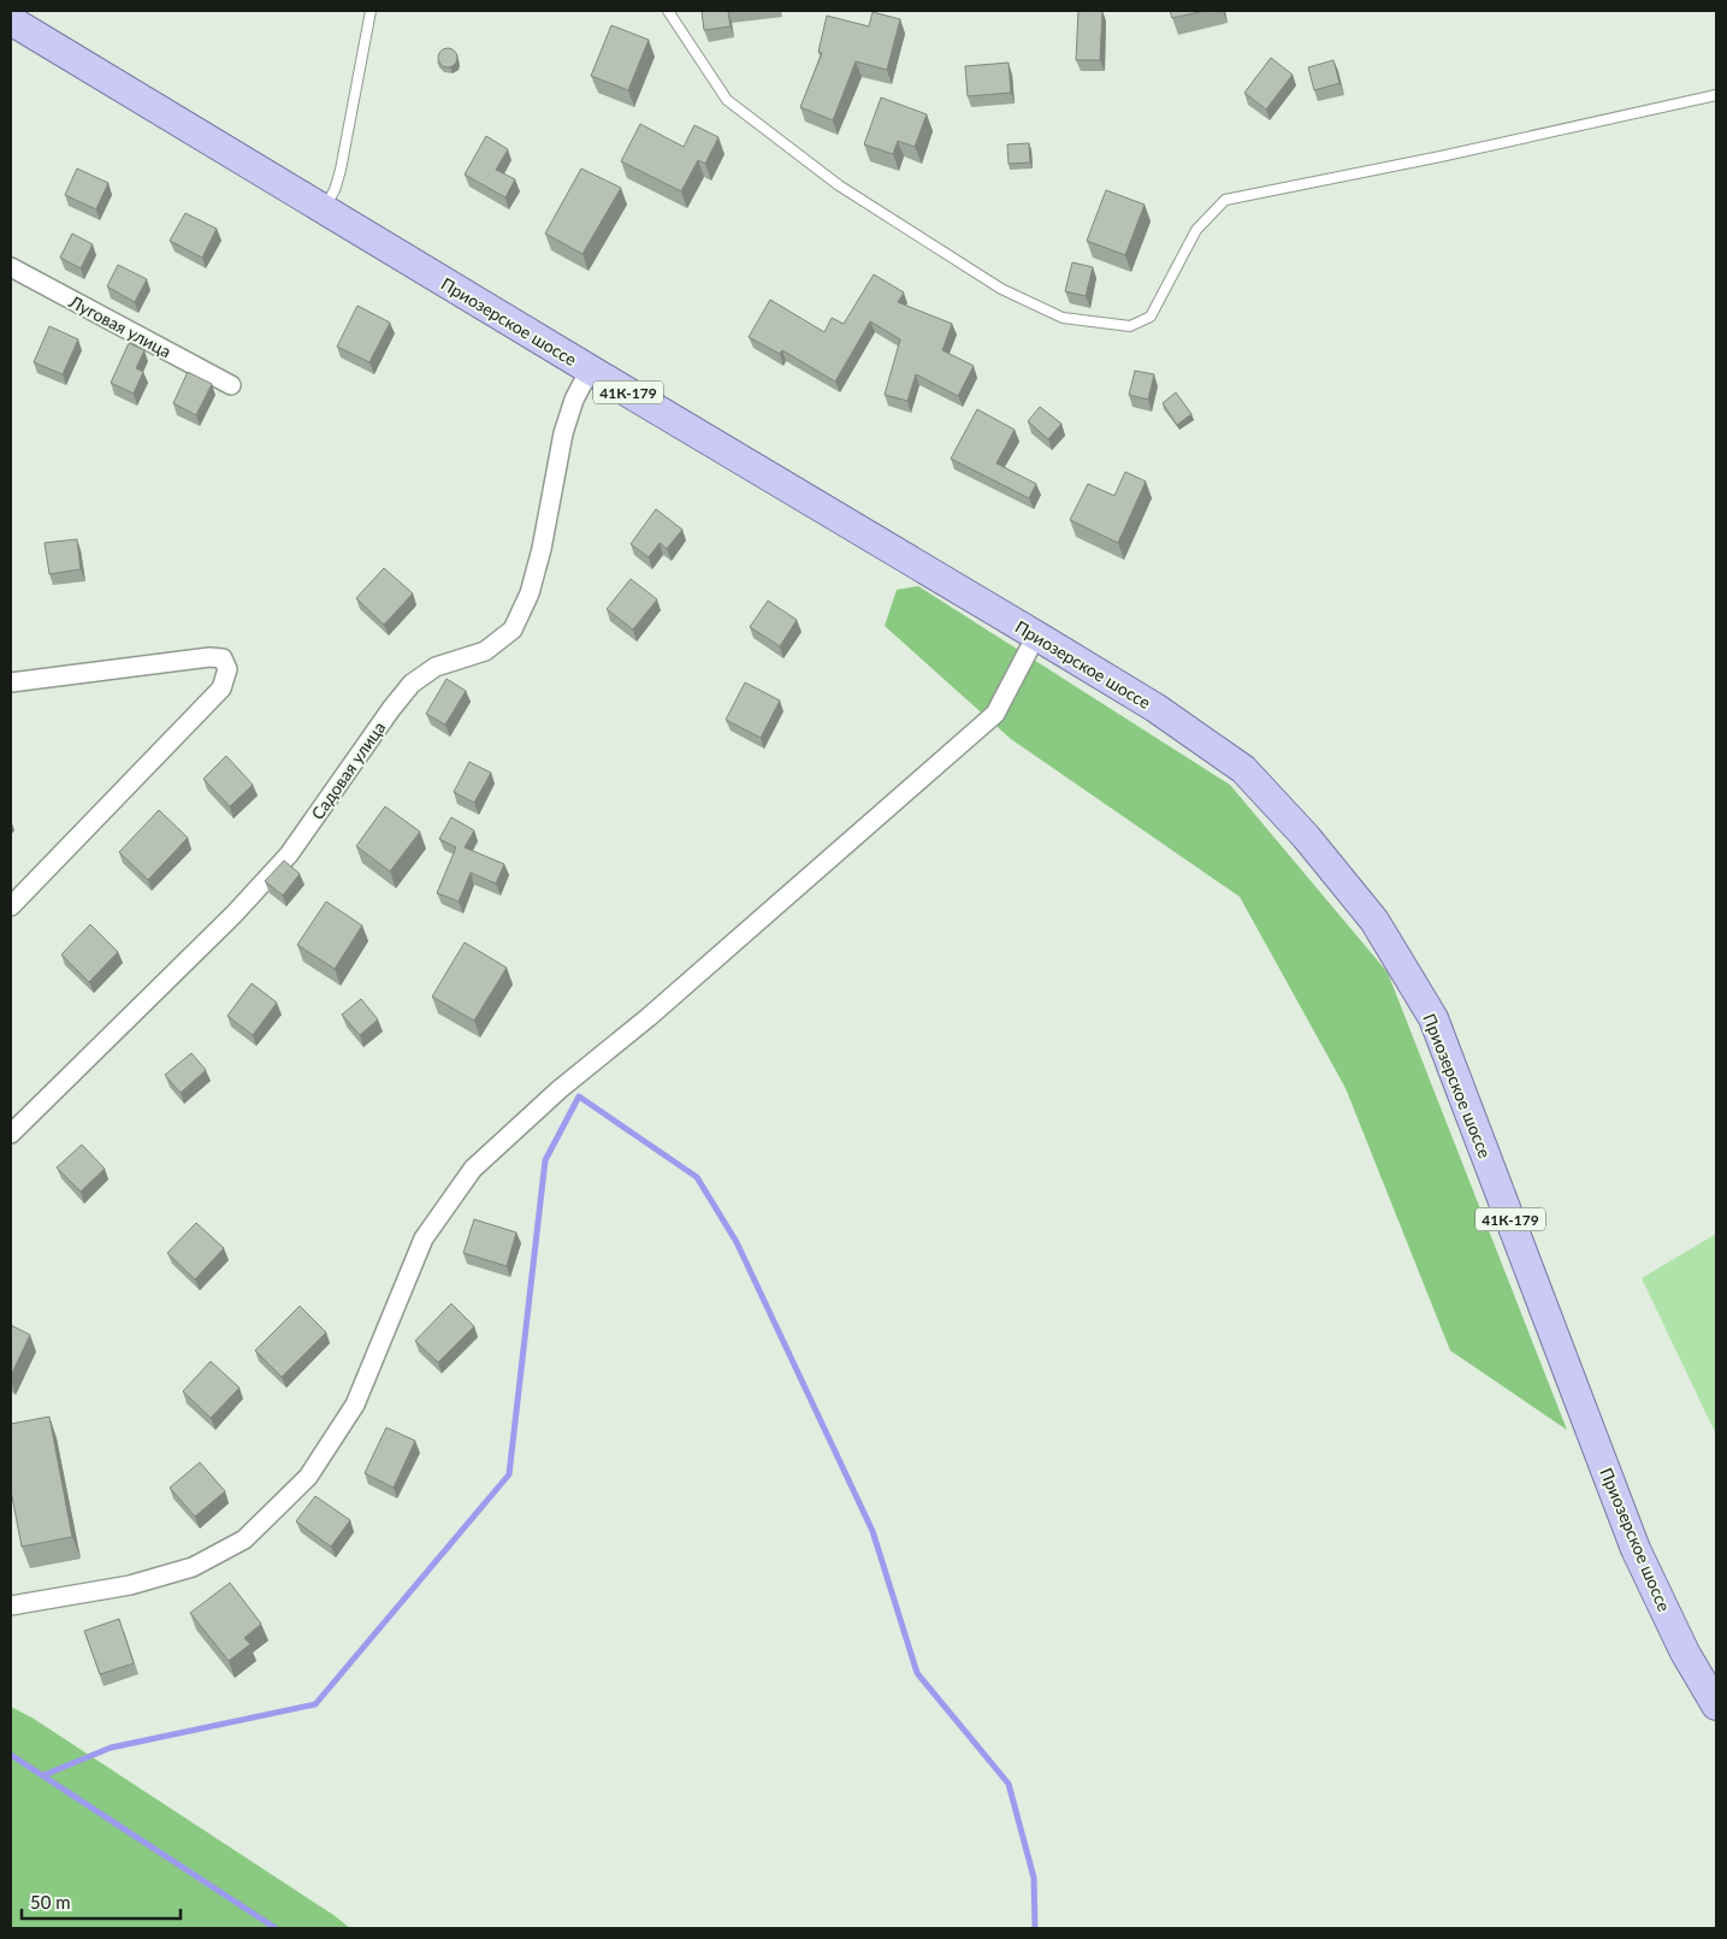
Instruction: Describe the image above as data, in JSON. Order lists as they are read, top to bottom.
{
  "streets": {
    "main road": ["Приозерское шоссе", "41К-179"],
    "street": ["Луговая улица", "Садовая улица"]
  },
  "crossings": [
    ["Приозерское шоссе", "Садовая улица"]
  ],
  "scale_bar": "50 m"
}
